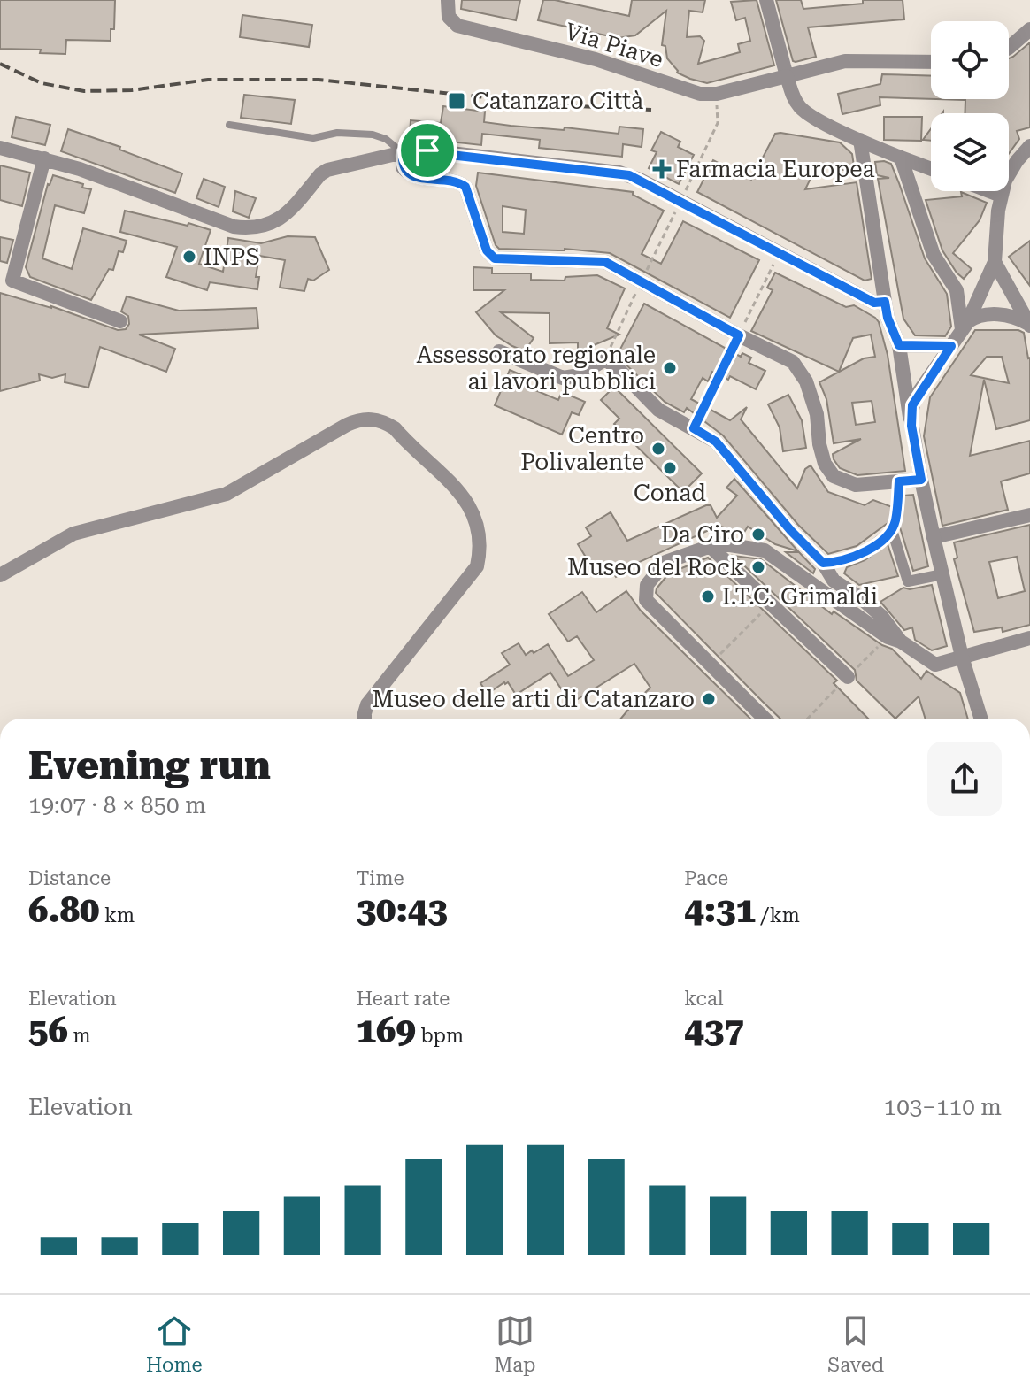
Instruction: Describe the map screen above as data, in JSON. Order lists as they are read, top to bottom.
{
  "streets": {
    "street": ["Via Piave"]
  },
  "places": {
    "transit": ["Catanzaro Città"],
    "health": ["Farmacia Europea"],
    "other": [
      "INPS",
      "Assessorato regionale ai lavori pubblici",
      "Centro Polivalente",
      "Conad",
      "Da Ciro",
      "Museo del Rock",
      "I.T.C. Grimaldi",
      "Museo delle arti di Catanzaro"
    ]
  },
  "page": {
    "heading": ["Evening run", "19:07 · 8 × 850 m"],
    "stats": [
      ["Distance", "6.80 km"],
      ["Time", "30:43"],
      ["Pace", "4:31 /km"],
      ["Elevation", "56 m"],
      ["Heart rate", "169 bpm"],
      ["kcal", "437"]
    ],
    "chart": ["Elevation", "103–110 m"],
    "tabs": ["Home", "Map", "Saved"]
  }
}
